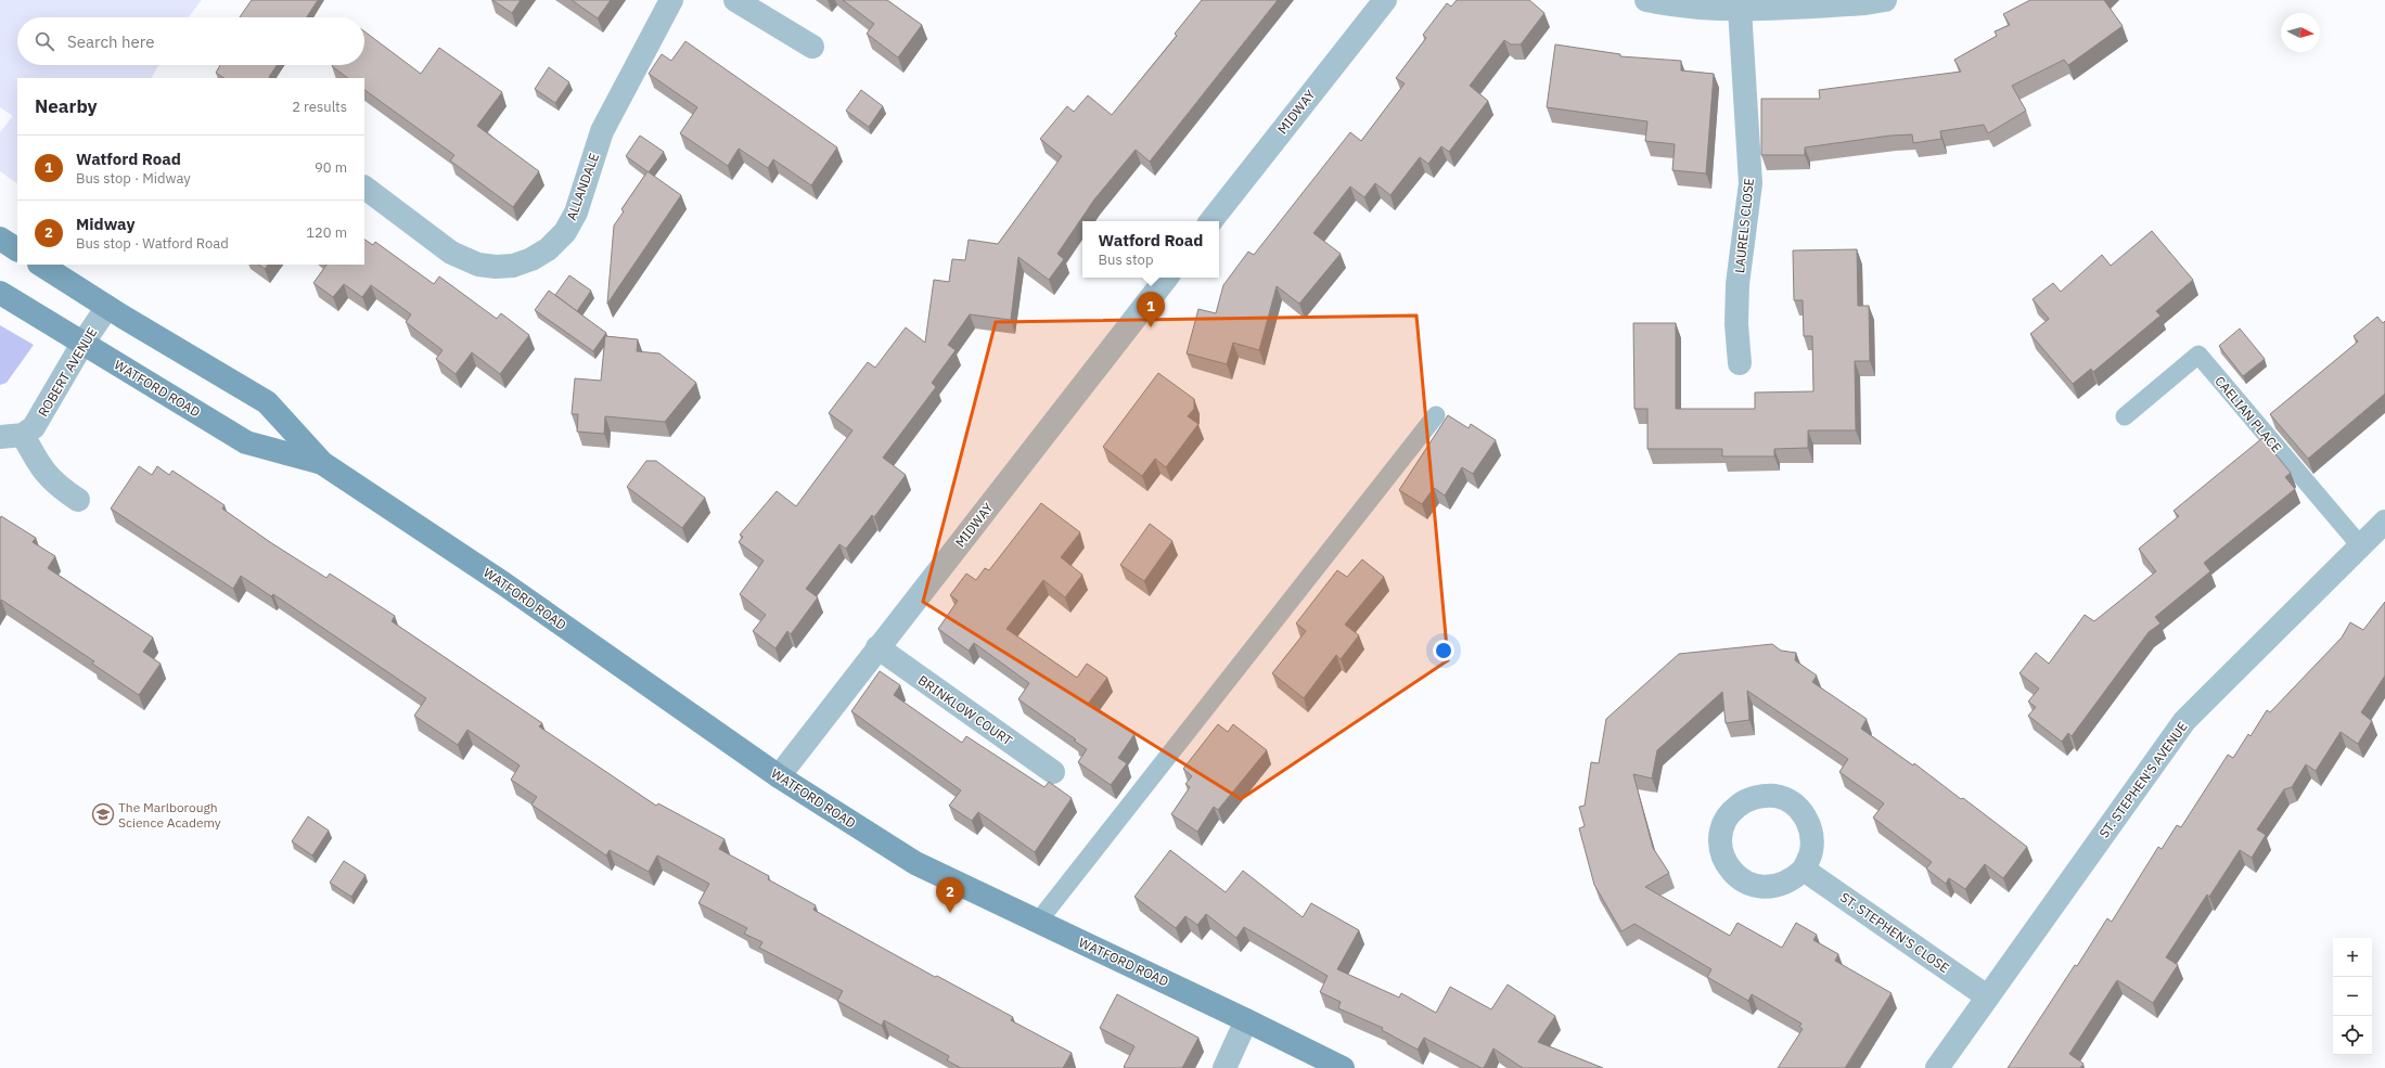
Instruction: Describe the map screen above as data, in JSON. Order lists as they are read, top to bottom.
{
  "streets": {
    "main road": ["WATFORD ROAD"],
    "street": [
      "MIDWAY",
      "ALLANDALE",
      "LAURELS CLOSE",
      "ROBERT AVENUE",
      "BRINKLOW COURT",
      "ST. STEPHEN'S AVENUE",
      "ST. STEPHEN'S CLOSE"
    ],
    "lane": ["CAELIAN PLACE"]
  },
  "crossings": [
    ["MIDWAY", "WATFORD ROAD"],
    ["MIDWAY", "BRINKLOW COURT"],
    ["ROBERT AVENUE", "WATFORD ROAD"],
    ["CAELIAN PLACE", "ST. STEPHEN'S AVENUE"],
    ["ST. STEPHEN'S AVENUE", "ST. STEPHEN'S CLOSE"]
  ],
  "places": {
    "school or university": ["The Marlborough Science Academy"]
  },
  "north": "right",
  "page": {
    "search": "Search here",
    "heading": ["Nearby", "2 results"],
    "list": [
      {
        "mark": "1",
        "name": "Watford Road",
        "note": "Bus stop · Midway",
        "value": "90 m"
      },
      {
        "mark": "2",
        "name": "Midway",
        "note": "Bus stop · Watford Road",
        "value": "120 m"
      }
    ],
    "popup": ["Watford Road", "Bus stop"],
    "pins": ["1", "2"],
    "map_buttons": ["+", "−"]
  }
}
